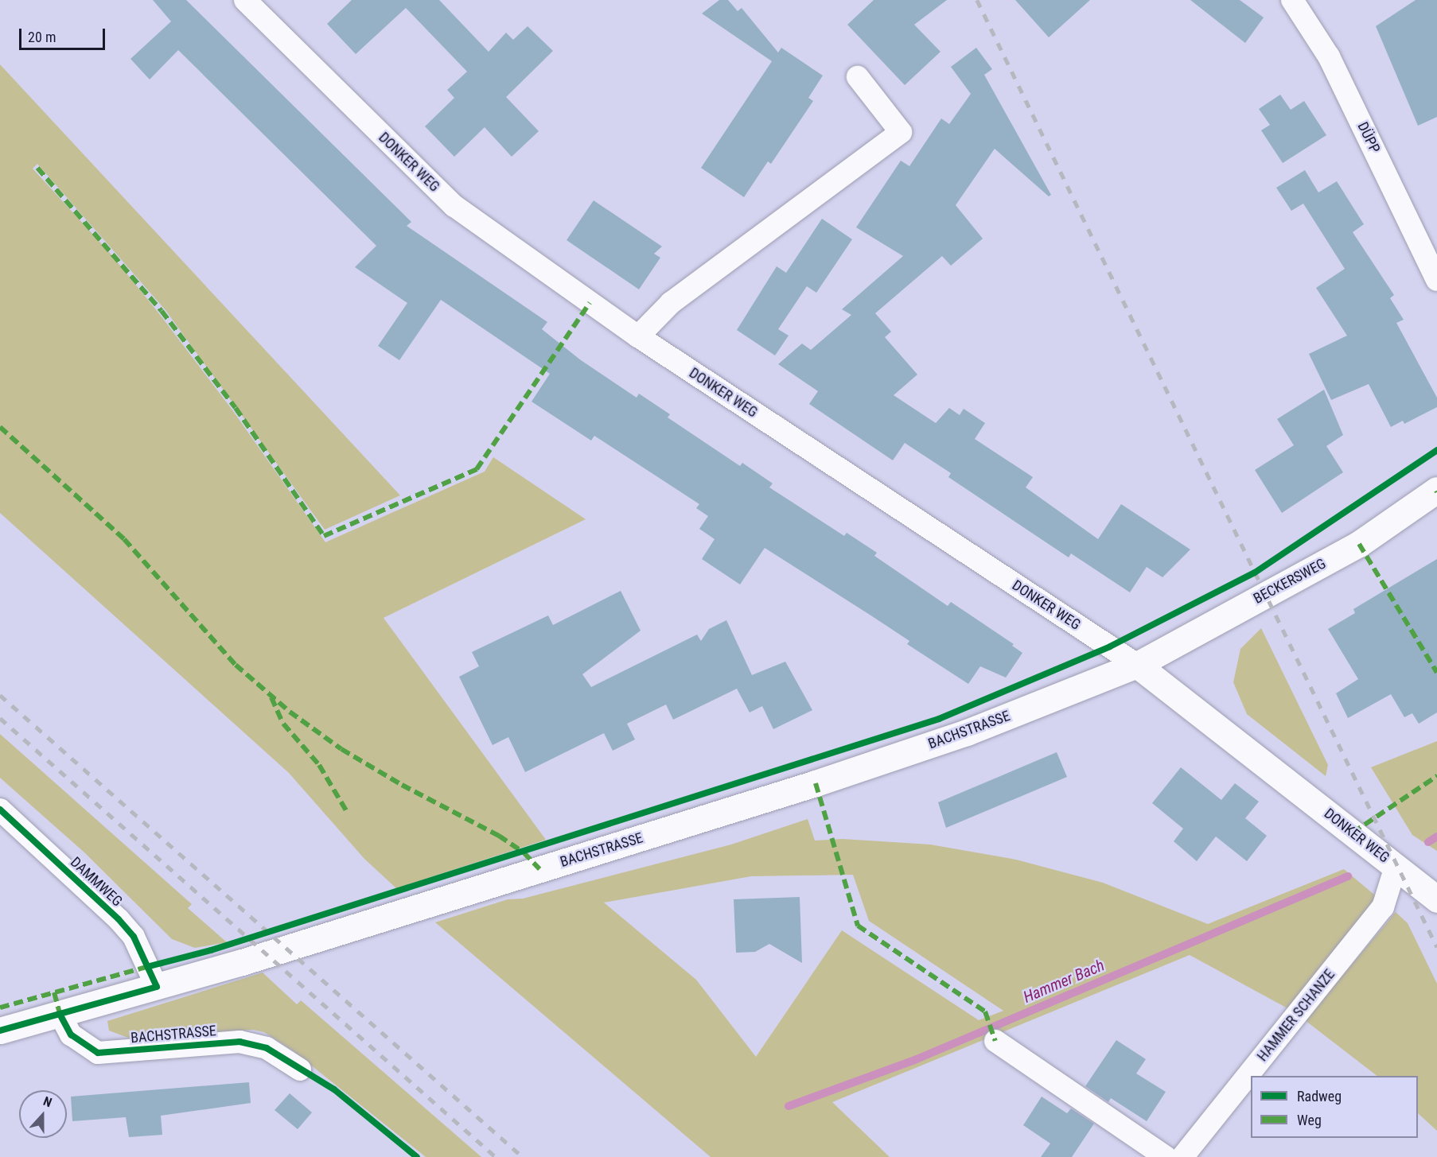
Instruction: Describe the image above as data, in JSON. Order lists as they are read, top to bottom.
{
  "streets": {
    "street": [
      "DÜPP",
      "DONKER WEG",
      "BECKERSWEG",
      "BACHSTRASSE",
      "DAMMWEG",
      "HAMMER SCHANZE"
    ]
  },
  "crossings": [
    ["DONKER WEG", "BECKERSWEG"],
    ["DONKER WEG", "BACHSTRASSE"],
    ["DONKER WEG", "HAMMER SCHANZE"],
    ["BECKERSWEG", "BACHSTRASSE"],
    ["BACHSTRASSE", "DAMMWEG"]
  ],
  "water": ["Hammer Bach"],
  "legend": ["Radweg", "Weg"],
  "scale_bar": "20 m",
  "north": "top"
}
